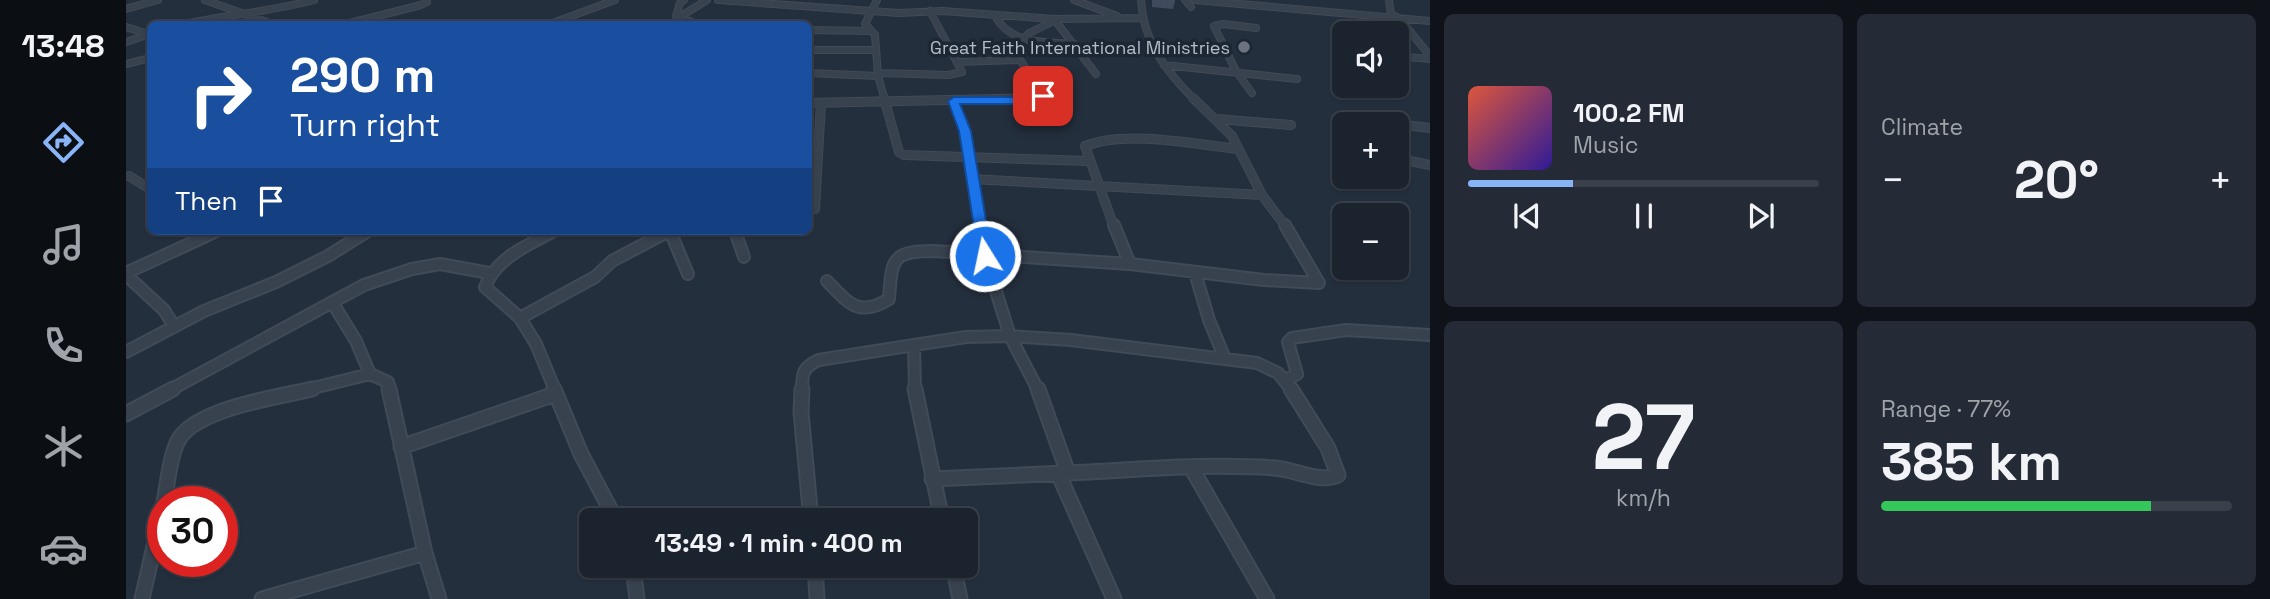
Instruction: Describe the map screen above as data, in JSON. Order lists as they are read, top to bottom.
{
  "places": ["Great Faith International Ministries"],
  "page": {
    "tabs": "13:48",
    "tile": [
      "Climate",
      ["27", "km/h"],
      ["Range · 77%", "385 km"]
    ],
    "map_buttons": ["+", "−"],
    "turn": ["290 m", "Turn right"],
    "song": ["100.2 FM", "Music"],
    "heat": ["−", "20°", "+"],
    "then": "Then",
    "limit": "30",
    "trip": "13:49 · 1 min · 400 m"
  }
}
